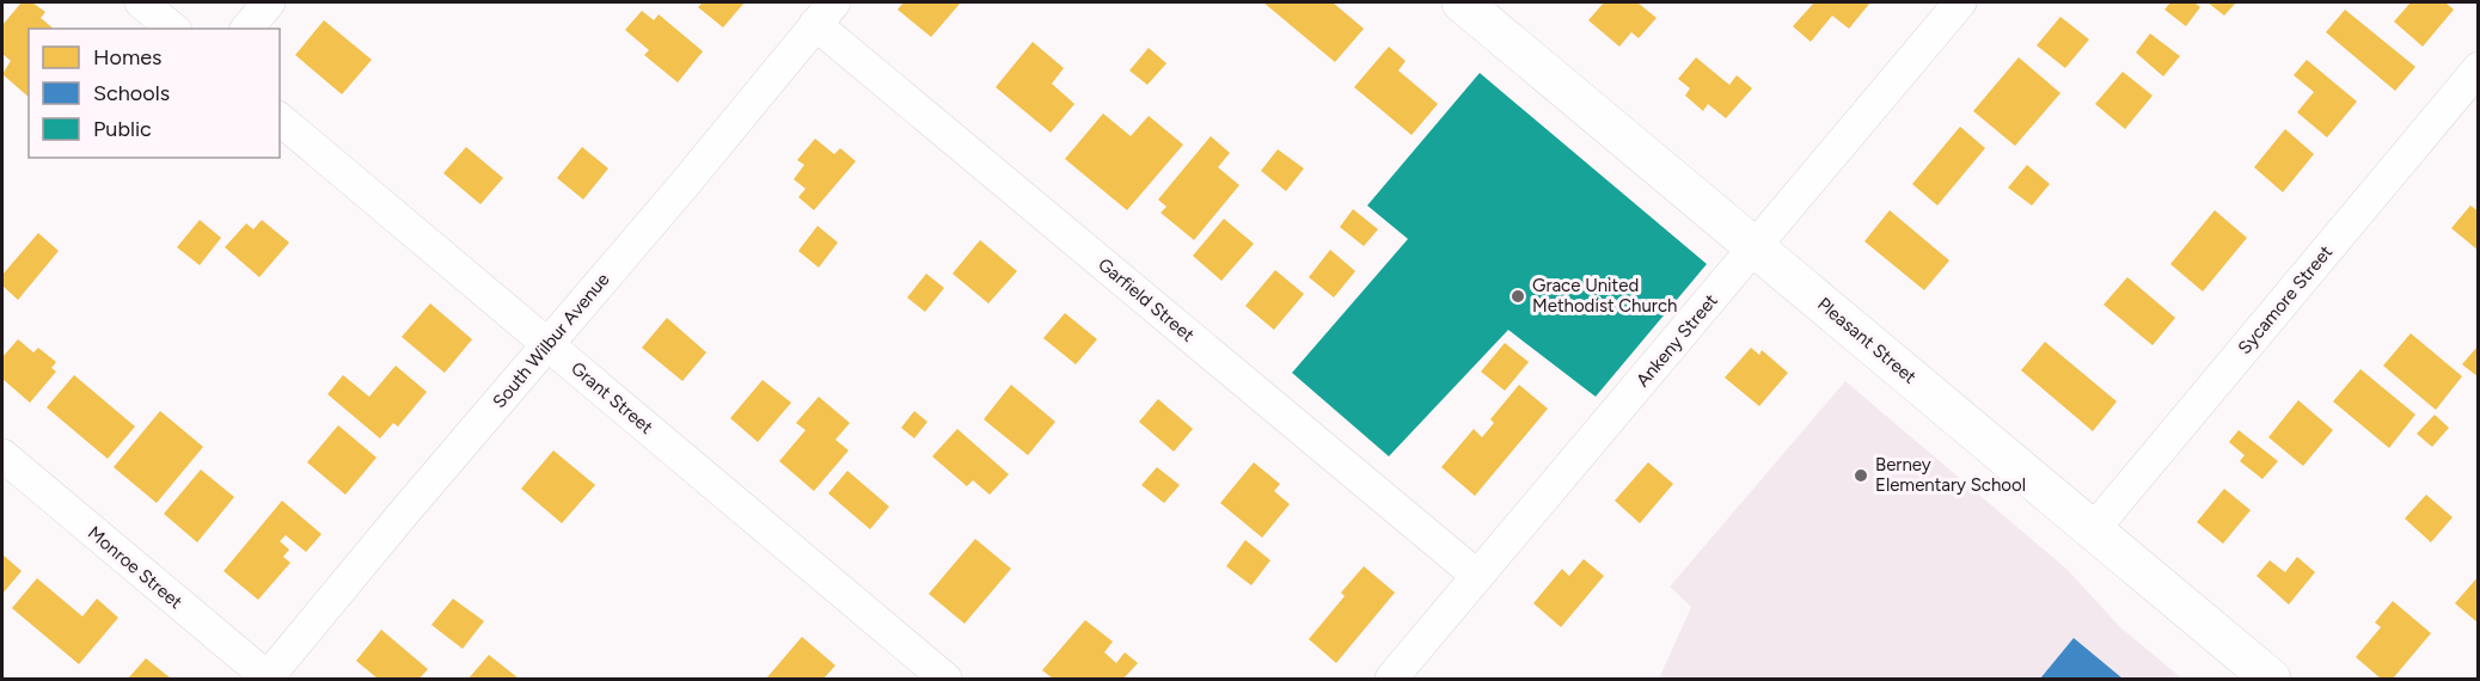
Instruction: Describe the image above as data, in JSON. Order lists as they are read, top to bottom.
{
  "streets": {
    "main road": ["Pleasant Street"],
    "street": [
      "Garfield Street",
      "Sycamore Street",
      "South Wilbur Avenue",
      "Ankeny Street",
      "Grant Street",
      "Monroe Street"
    ]
  },
  "crossings": [
    ["Garfield Street", "South Wilbur Avenue"],
    ["Garfield Street", "Ankeny Street"],
    ["Sycamore Street", "Pleasant Street"],
    ["South Wilbur Avenue", "Grant Street"],
    ["South Wilbur Avenue", "Monroe Street"],
    ["Ankeny Street", "Pleasant Street"]
  ],
  "places": ["Grace United Methodist Church", "Berney Elementary School"],
  "legend": ["Homes", "Schools", "Public"]
}
